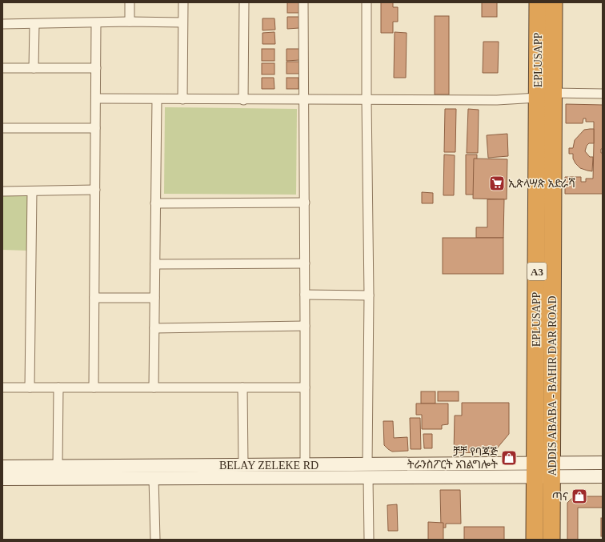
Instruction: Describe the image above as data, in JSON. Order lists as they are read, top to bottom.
{
  "streets": {
    "highway": ["EPLUSAPP", "A3", "ADDIS ABABA - BAHIR DAR ROAD"],
    "street": ["BELAY ZELEKE RD"]
  },
  "crossings": [
    ["EPLUSAPP", "ADDIS ABABA - BAHIR DAR ROAD"],
    ["EPLUSAPP", "BELAY ZELEKE RD"]
  ],
  "places": {
    "supermarket": ["ኢጵላሣጵ አድራሻ"],
    "shop": ["ቻቻ የባጃጅ ትራንስፖርት አገልግሎት", "ጣና"]
  }
}
